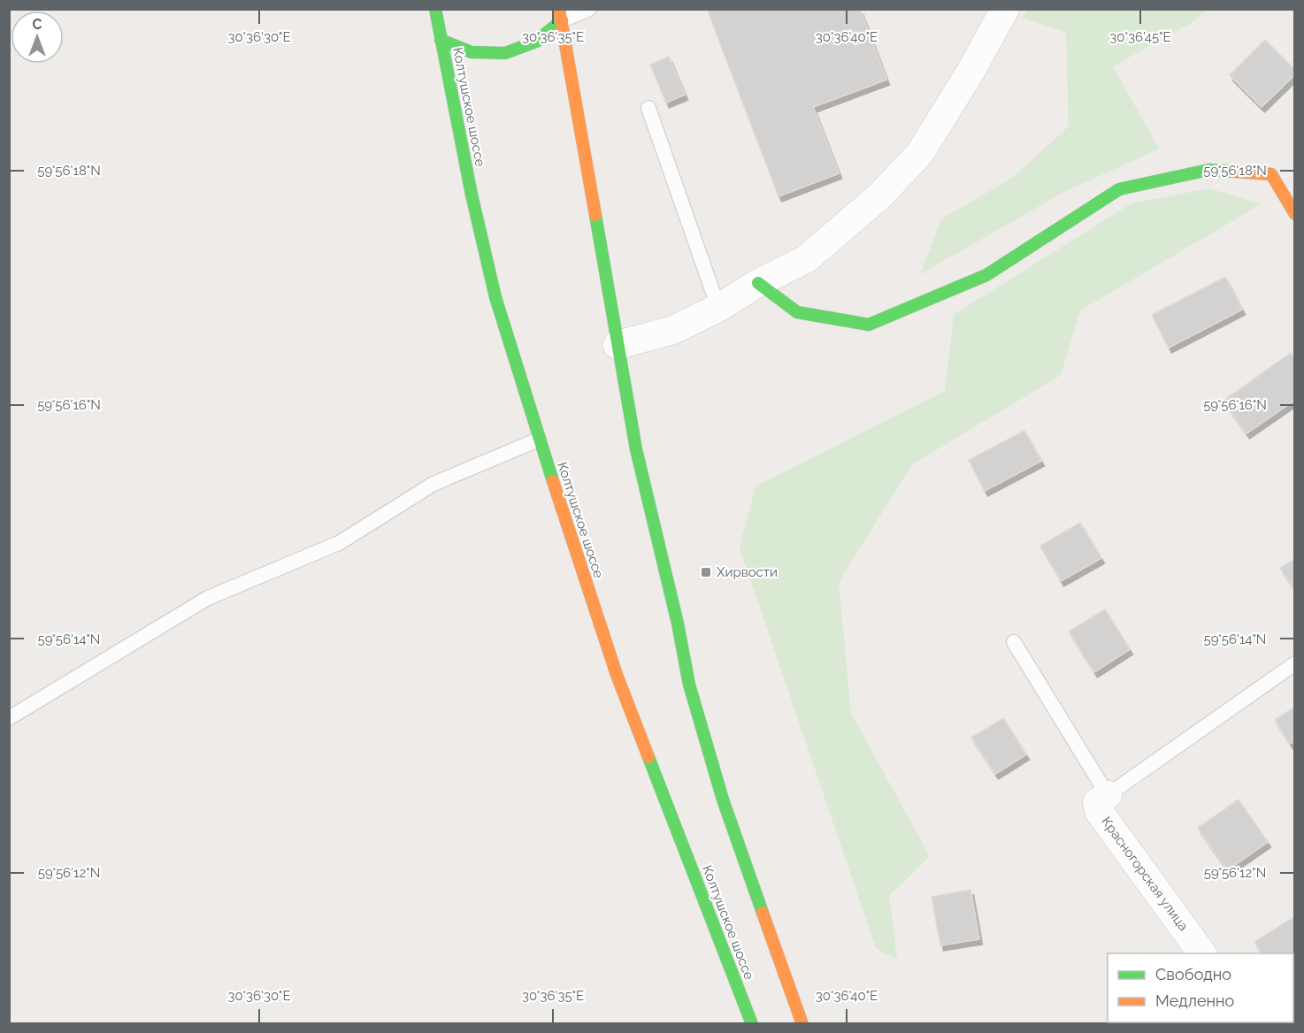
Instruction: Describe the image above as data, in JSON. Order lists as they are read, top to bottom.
{
  "streets": {
    "main road": ["Колтушское шоссе"],
    "street": ["Красногорская улица"]
  },
  "places": {
    "transit": ["Хирвости"]
  },
  "legend": ["Свободно", "Медленно"],
  "north": "top",
  "coordinates": [
    "30°36'30\"E",
    "30°36'35\"E",
    "30°36'40\"E",
    "30°36'45\"E",
    "59°56'18\"N",
    "59°56'16\"N",
    "59°56'14\"N",
    "59°56'12\"N"
  ]
}
